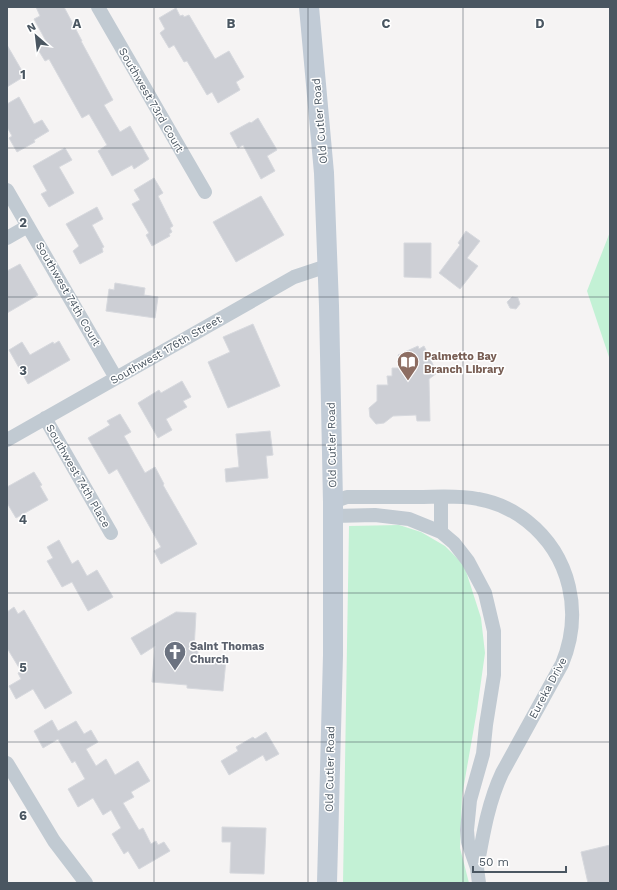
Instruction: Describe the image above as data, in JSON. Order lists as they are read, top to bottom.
{
  "streets": {
    "main road": ["Old Cutler Road"],
    "street": [
      "Southwest 73rd Court",
      "Southwest 74th Court",
      "Southwest 176th Street",
      "Southwest 74th Place",
      "Eureka Drive"
    ]
  },
  "crossings": [
    ["Old Cutler Road", "Southwest 176th Street"],
    ["Old Cutler Road", "Eureka Drive"],
    ["Southwest 74th Court", "Southwest 176th Street"],
    ["Southwest 176th Street", "Southwest 74th Place"]
  ],
  "places": {
    "library": ["Palmetto Bay Branch Library"],
    "church": ["Saint Thomas Church"]
  },
  "scale_bar": "50 m",
  "north": "top left",
  "grid": {
    "columns": [
      "A",
      "B",
      "C",
      "D"
    ],
    "rows": [
      "1",
      "2",
      "3",
      "4",
      "5",
      "6"
    ]
  }
}
